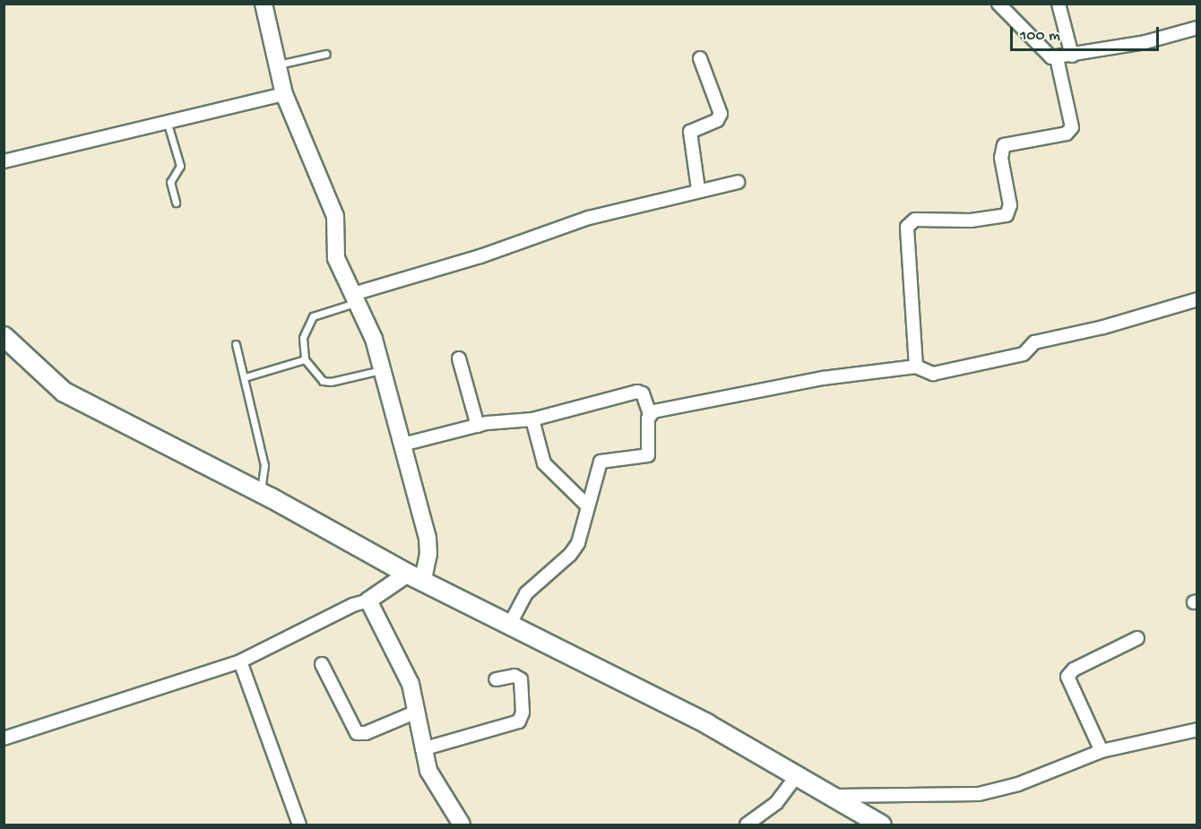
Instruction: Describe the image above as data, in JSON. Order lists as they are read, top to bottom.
{
  "scale_bar": "100 m"
}
